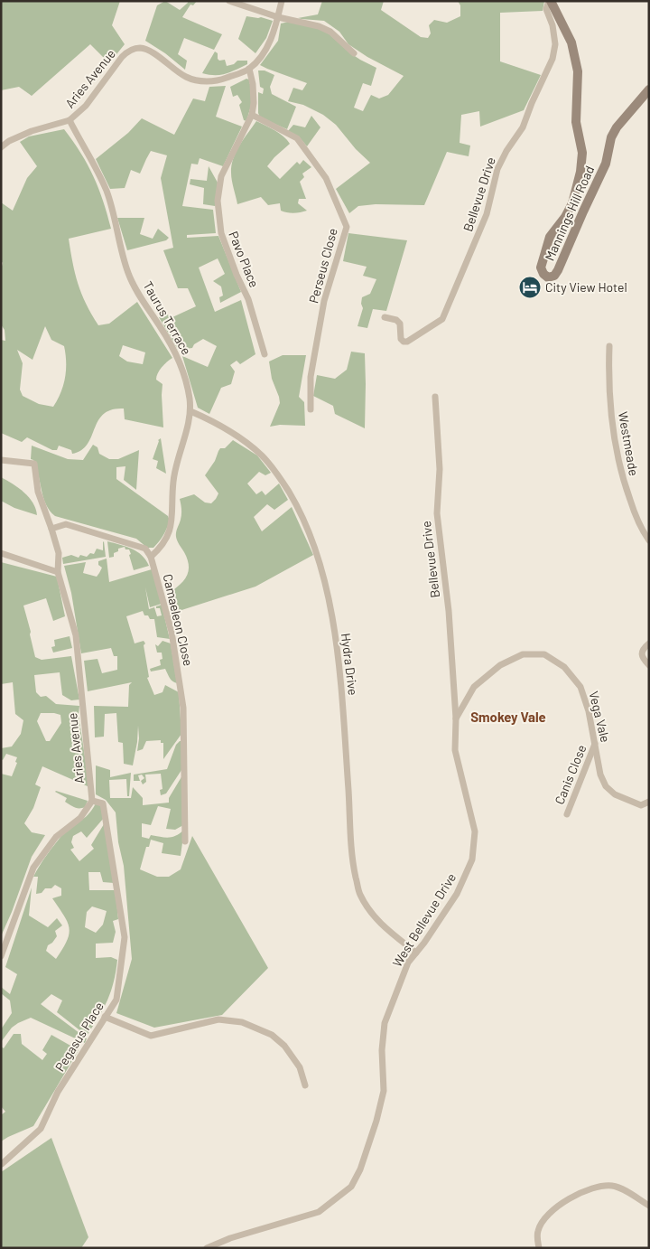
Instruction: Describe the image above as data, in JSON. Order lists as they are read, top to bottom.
{
  "streets": {
    "main road": ["Mannings Hill Road"],
    "street": [
      "Aries Avenue",
      "Bellevue Drive",
      "Pavo Place",
      "Perseus Close",
      "Taurus Terrace",
      "Westmeade",
      "Camaeleon Close",
      "Hydra Drive",
      "Vega Vale",
      "Canis Close",
      "West Bellevue Drive",
      "Pegasus Place"
    ]
  },
  "crossings": [
    ["Aries Avenue", "Pavo Place"],
    ["Aries Avenue", "Taurus Terrace"],
    ["Aries Avenue", "Pegasus Place"],
    ["Bellevue Drive", "Mannings Hill Road"],
    ["Bellevue Drive", "Vega Vale"],
    ["Bellevue Drive", "West Bellevue Drive"],
    ["Pavo Place", "Perseus Close"],
    ["Taurus Terrace", "Camaeleon Close"],
    ["Taurus Terrace", "Hydra Drive"],
    ["Hydra Drive", "West Bellevue Drive"],
    ["Vega Vale", "Canis Close"],
    ["Vega Vale", "West Bellevue Drive"]
  ],
  "districts": ["Smokey Vale"],
  "places": {
    "hotel": ["City View Hotel"]
  }
}
